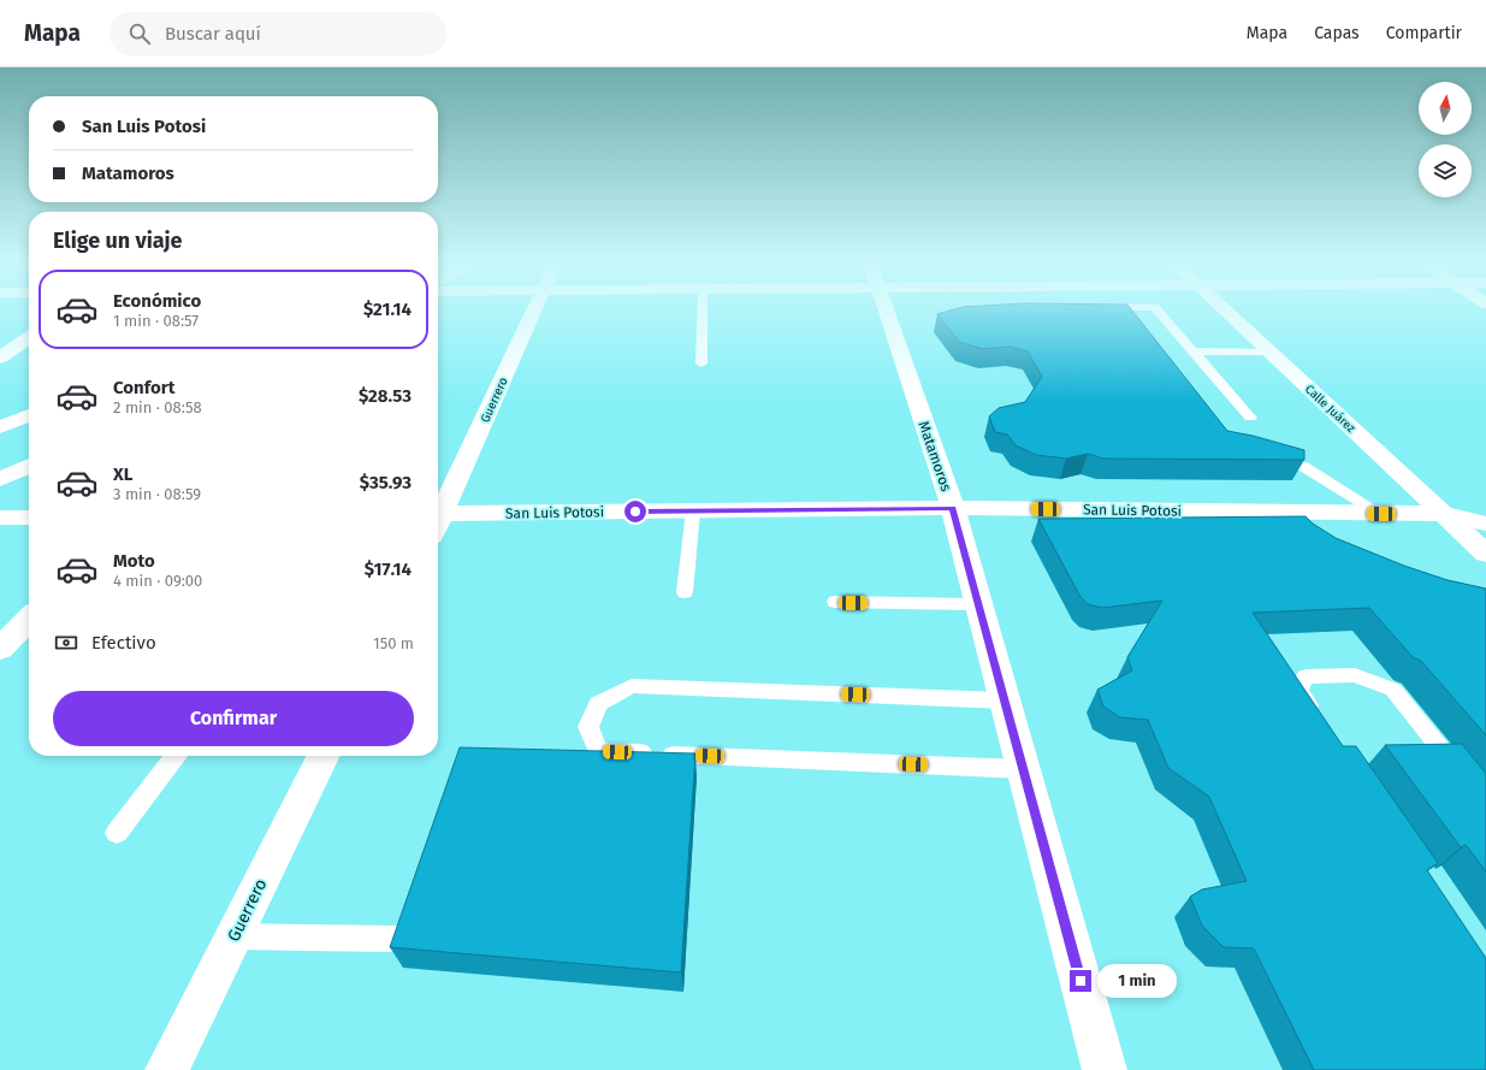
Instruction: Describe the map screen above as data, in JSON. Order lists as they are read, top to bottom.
{
  "streets": {
    "street": [
      "Guerrero",
      "Calle Juárez",
      "Matamoros",
      "San Luis Potosi"
    ]
  },
  "crossings": [
    ["Guerrero", "San Luis Potosi"],
    ["Calle Juárez", "San Luis Potosi"],
    ["Matamoros", "San Luis Potosi"]
  ],
  "north": "top",
  "page": {
    "header": "Mapa",
    "search": "Buscar aquí",
    "nav": ["Mapa", "Capas", "Compartir"],
    "banner": ["San Luis Potosi", "Matamoros"],
    "heading": "Elige un viaje",
    "list": [
      {
        "name": "Económico",
        "note": "1 min · 08:57",
        "value": "$21.14"
      },
      {
        "name": "Confort",
        "note": "2 min · 08:58",
        "value": "$28.53"
      },
      {
        "name": "XL",
        "note": "3 min · 08:59",
        "value": "$35.93"
      },
      {
        "name": "Moto",
        "note": "4 min · 09:00",
        "value": "$17.14"
      }
    ],
    "pay": ["Efectivo", "150 m"],
    "buttons": "Confirmar",
    "bubble": "1 min"
  }
}
